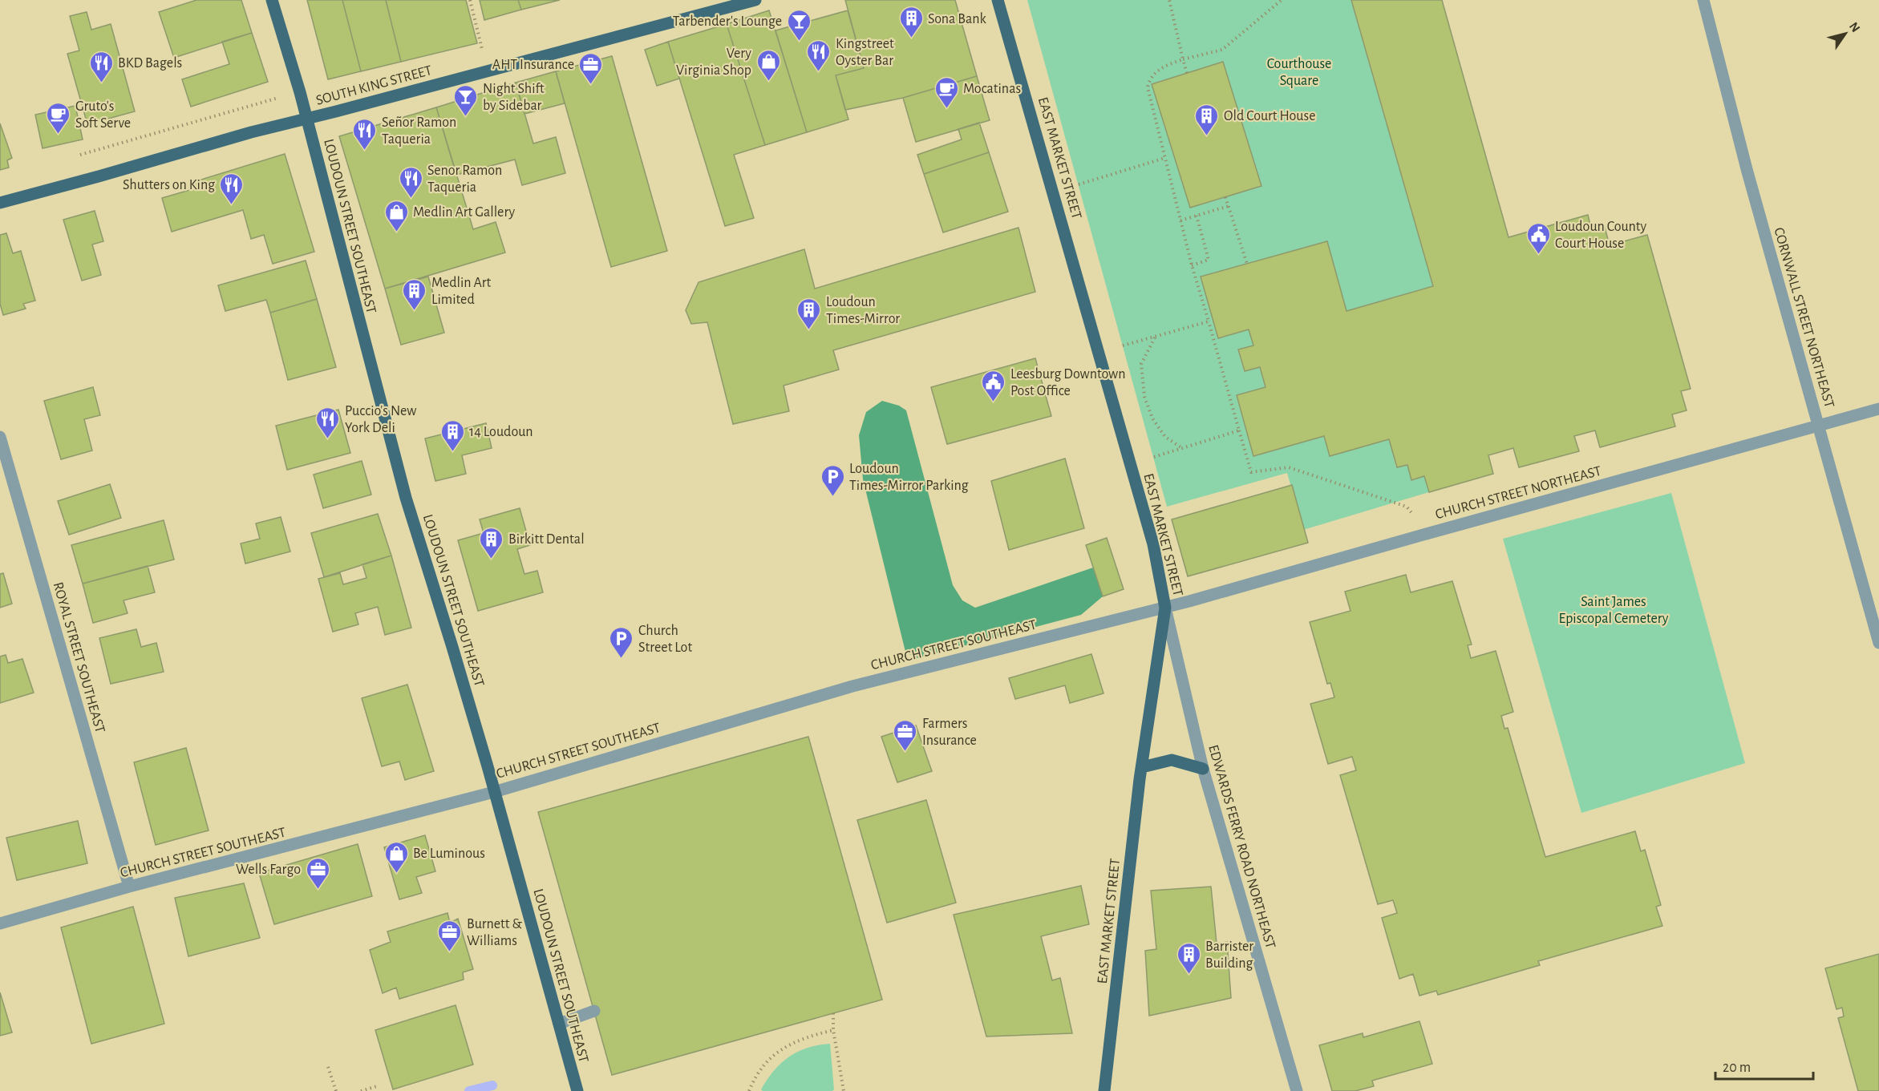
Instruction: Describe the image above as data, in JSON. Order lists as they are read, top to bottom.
{
  "streets": {
    "main road": ["SOUTH KING STREET", "EAST MARKET STREET", "LOUDOUN STREET SOUTHEAST"],
    "street": [
      "CORNWALL STREET NORTHEAST",
      "CHURCH STREET NORTHEAST",
      "CHURCH STREET SOUTHEAST",
      "ROYAL STREET SOUTHEAST",
      "EDWARDS FERRY ROAD NORTHEAST"
    ]
  },
  "crossings": [
    ["SOUTH KING STREET", "LOUDOUN STREET SOUTHEAST"],
    ["EAST MARKET STREET", "CHURCH STREET NORTHEAST"],
    ["EAST MARKET STREET", "CHURCH STREET SOUTHEAST"],
    ["EAST MARKET STREET", "EDWARDS FERRY ROAD NORTHEAST"],
    ["LOUDOUN STREET SOUTHEAST", "CHURCH STREET SOUTHEAST"],
    ["CORNWALL STREET NORTHEAST", "CHURCH STREET NORTHEAST"],
    ["CHURCH STREET NORTHEAST", "CHURCH STREET SOUTHEAST"],
    ["CHURCH STREET NORTHEAST", "EDWARDS FERRY ROAD NORTHEAST"],
    ["CHURCH STREET SOUTHEAST", "ROYAL STREET SOUTHEAST"],
    ["CHURCH STREET SOUTHEAST", "EDWARDS FERRY ROAD NORTHEAST"]
  ],
  "parks": ["Courthouse Square", "Saint James Episcopal Cemetery"],
  "places": {
    "building": [
      "Sona Bank",
      "Old Court House",
      "Medlin Art Limited",
      "Loudoun Times-Mirror",
      "14 Loudoun",
      "Birkitt Dental",
      "Barrister Building"
    ],
    "bar": ["Tarbender's Lounge", "Night Shift by Sidebar"],
    "restaurant": [
      "Kingstreet Oyster Bar",
      "BKD Bagels",
      "Señor Ramon Taqueria",
      "Senor Ramon Taqueria",
      "Shutters on King",
      "Puccio's New York Deli"
    ],
    "shop": ["Very Virginia Shop", "Medlin Art Gallery", "Be Luminous"],
    "office": [
      "AHT Insurance",
      "Farmers Insurance",
      "Wells Fargo",
      "Burnett & Williams"
    ],
    "cafe": ["Mocatinas", "Gruto's Soft Serve"],
    "public building": ["Loudoun County Court House", "Leesburg Downtown Post Office"],
    "parking": ["Loudoun Times-Mirror Parking", "Church Street Lot"]
  },
  "scale_bar": "20 m",
  "north": "top right"
}
